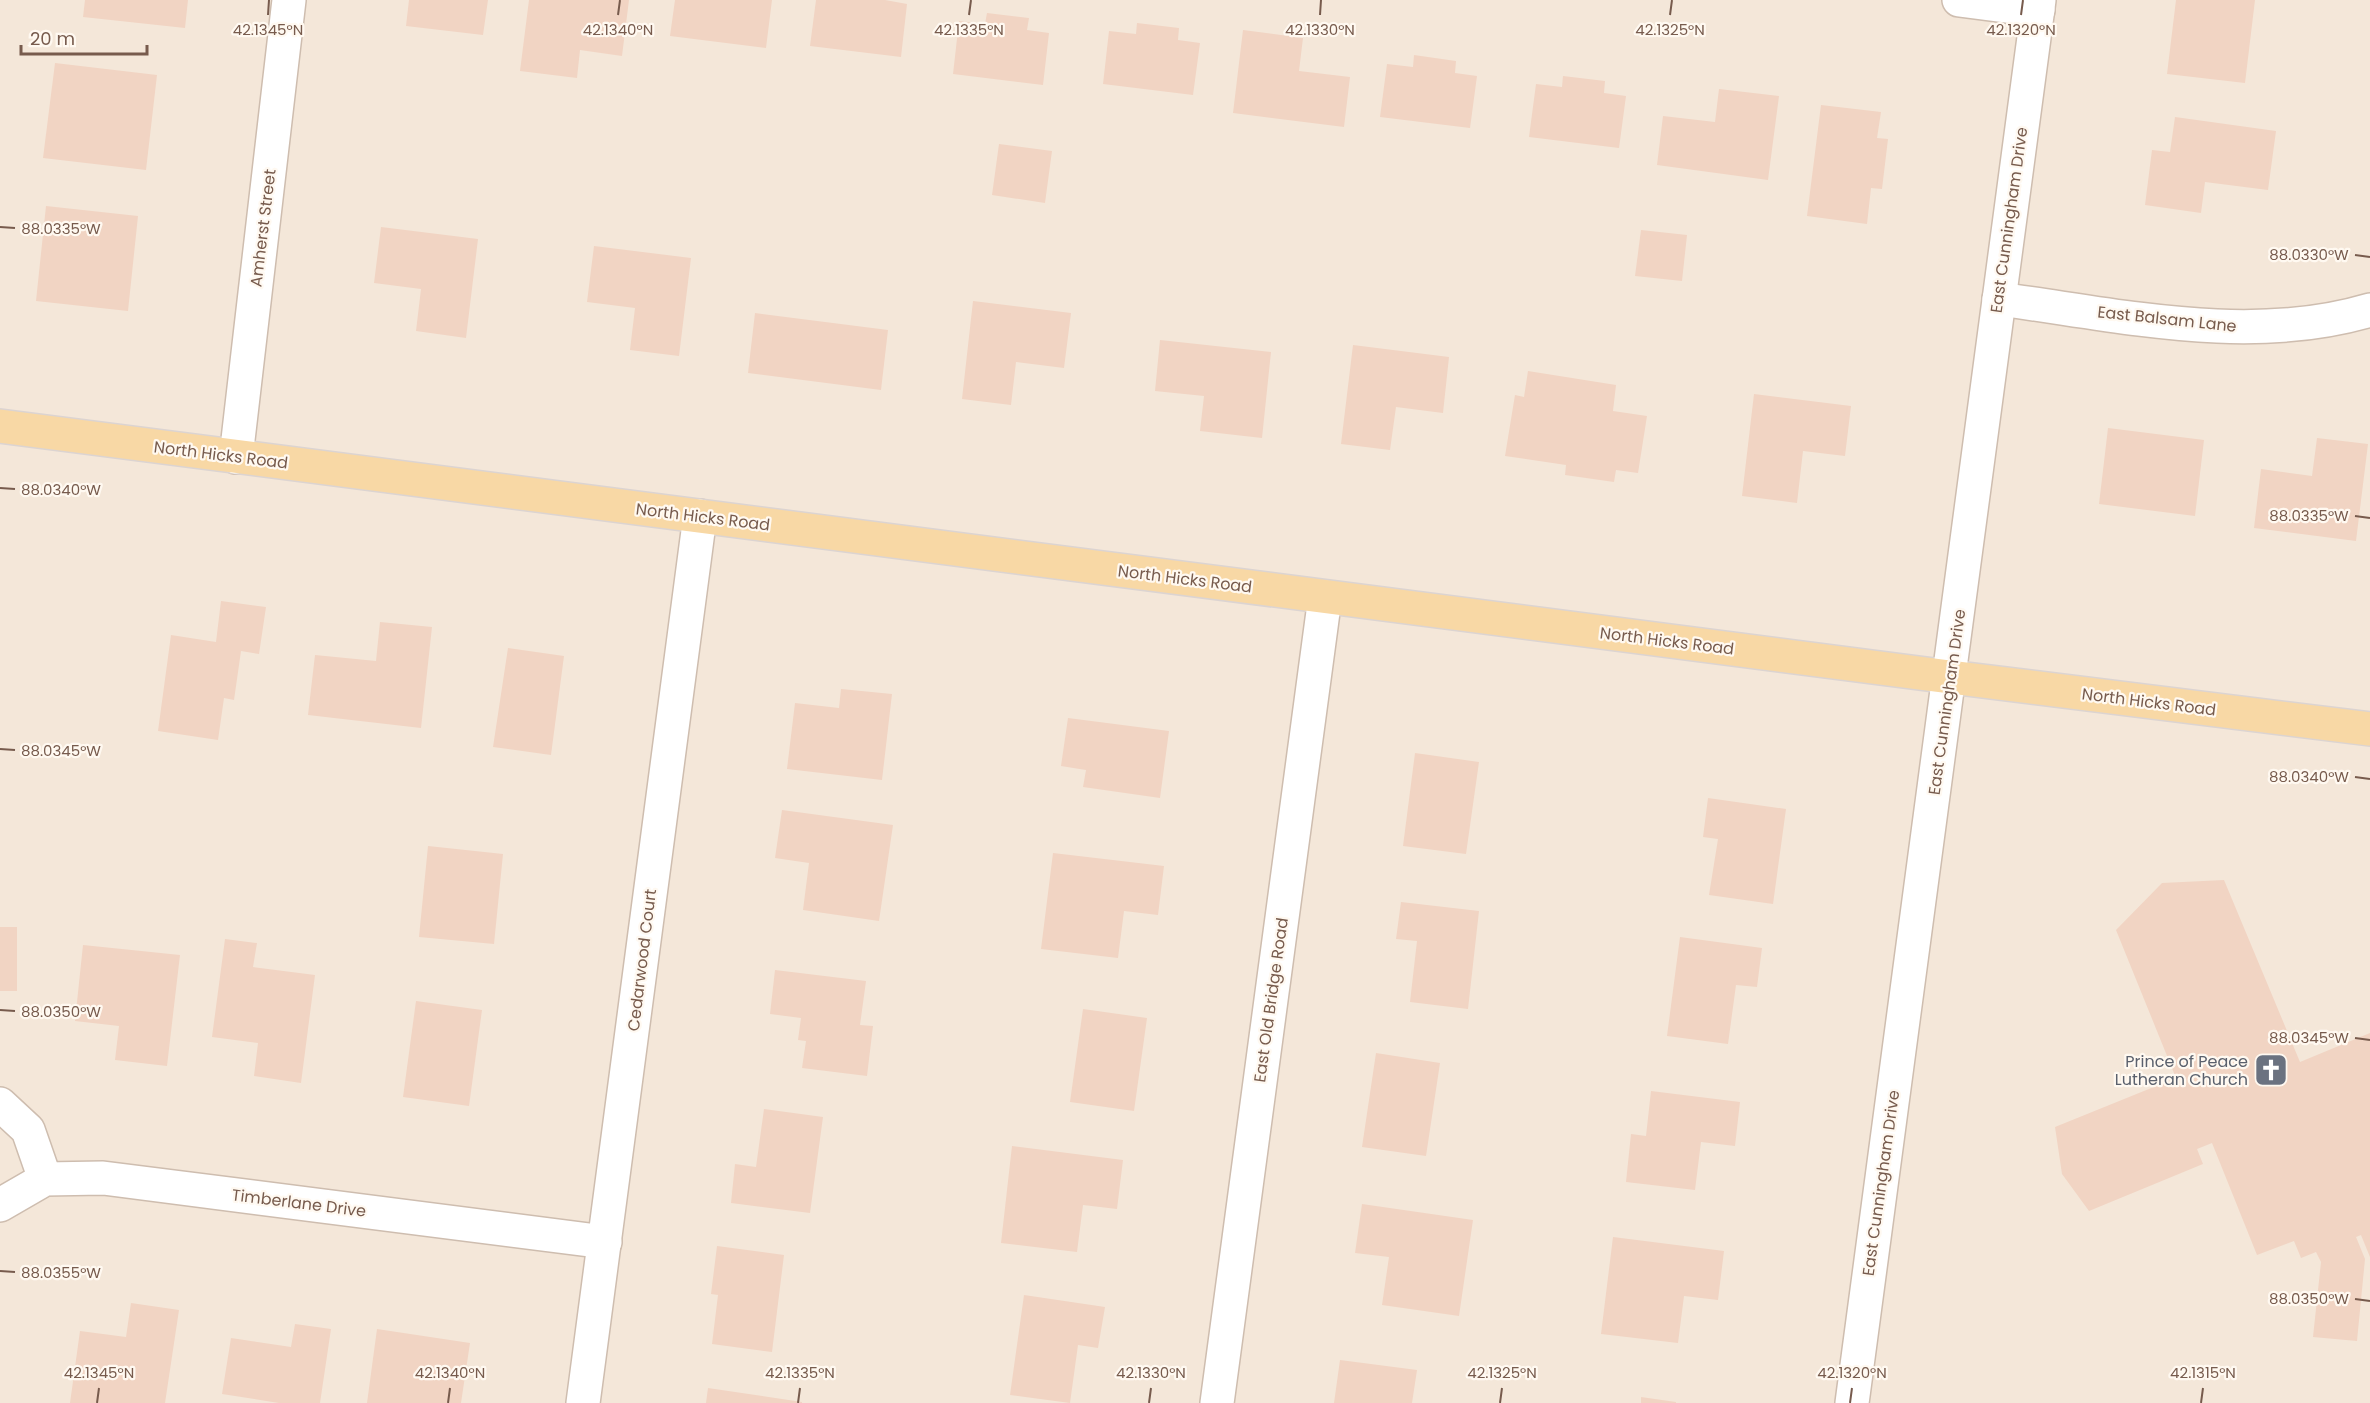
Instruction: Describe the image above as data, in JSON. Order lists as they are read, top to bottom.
{
  "streets": {
    "main road": ["North Hicks Road"],
    "street": [
      "East Cunningham Drive",
      "Amherst Street",
      "East Balsam Lane",
      "Cedarwood Court",
      "East Old Bridge Road",
      "Timberlane Drive"
    ]
  },
  "crossings": [
    ["East Cunningham Drive", "East Balsam Lane"],
    ["East Cunningham Drive", "North Hicks Road"],
    ["Amherst Street", "North Hicks Road"],
    ["North Hicks Road", "Cedarwood Court"],
    ["North Hicks Road", "East Old Bridge Road"],
    ["Cedarwood Court", "Timberlane Drive"]
  ],
  "places": {
    "church": ["Prince of Peace Lutheran Church"]
  },
  "scale_bar": "20 m",
  "coordinates": [
    "42.1345°N",
    "42.1340°N",
    "42.1335°N",
    "42.1330°N",
    "42.1325°N",
    "42.1320°N",
    "88.0335°W",
    "88.0330°W",
    "88.0340°W",
    "88.0345°W",
    "88.0350°W",
    "88.0355°W",
    "42.1315°N"
  ]
}
